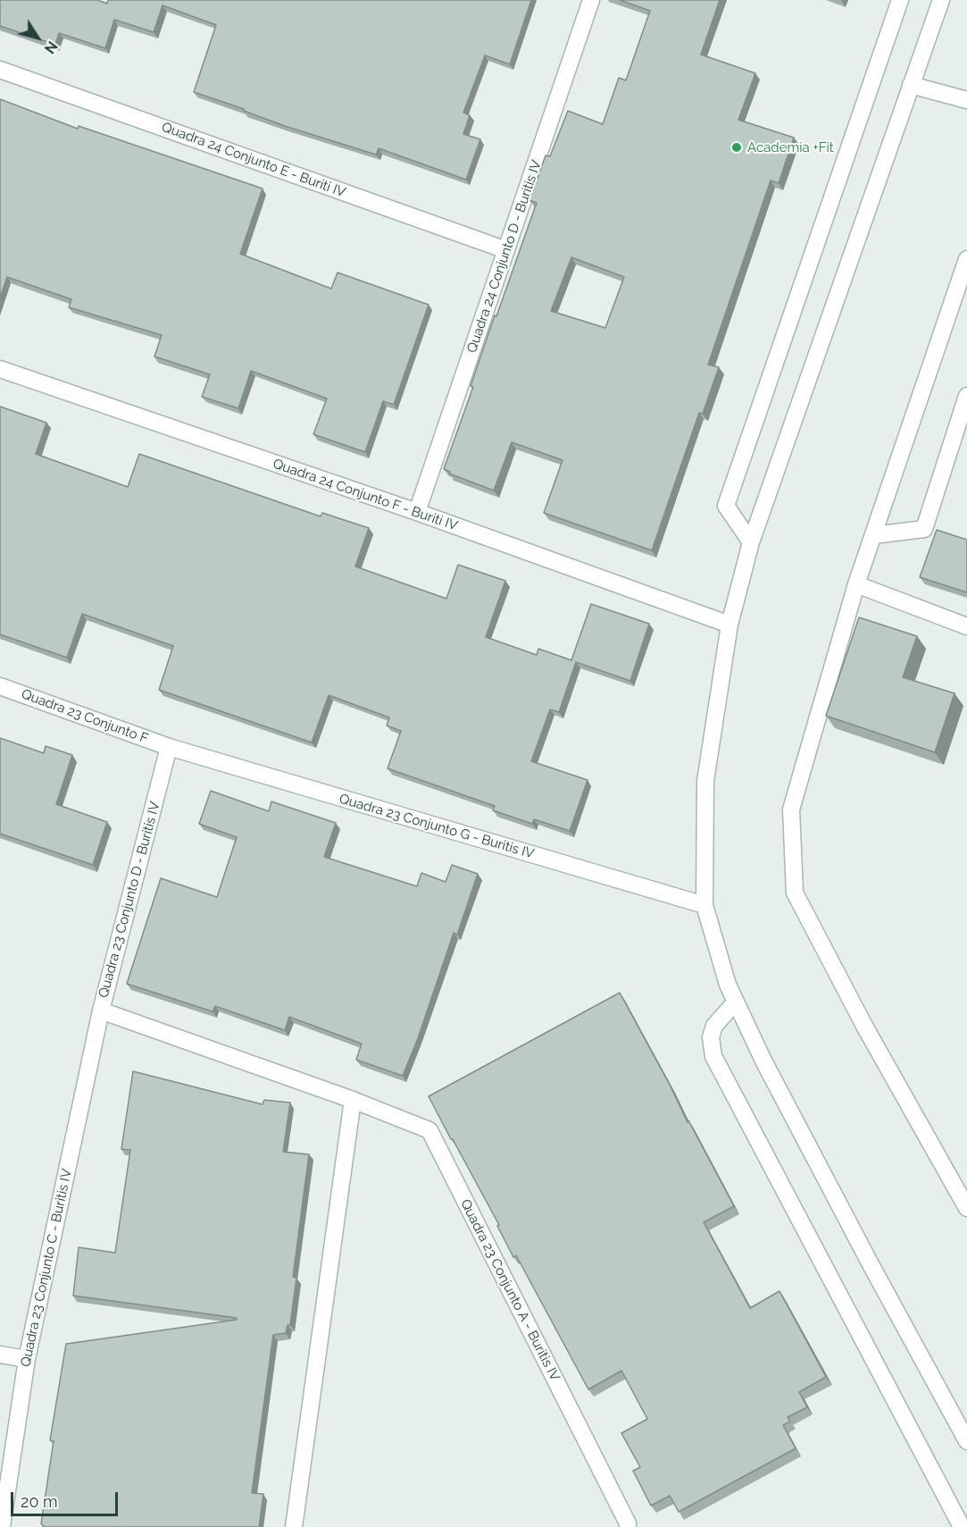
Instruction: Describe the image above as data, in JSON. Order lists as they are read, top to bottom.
{
  "streets": {
    "street": [
      "Quadra 24 Conjunto E - Buriti IV",
      "Quadra 24 Conjunto D - Buritis IV",
      "Quadra 24 Conjunto F - Buriti IV",
      "Quadra 23 Conjunto F",
      "Quadra 23 Conjunto G - Buritis IV",
      "Quadra 23 Conjunto D - Buritis IV",
      "Quadra 23 Conjunto C - Buritis IV",
      "Quadra 23 Conjunto A - Buritis IV"
    ]
  },
  "crossings": [
    ["Quadra 24 Conjunto E - Buriti IV", "Quadra 24 Conjunto D - Buritis IV"],
    ["Quadra 24 Conjunto D - Buritis IV", "Quadra 24 Conjunto F - Buriti IV"],
    ["Quadra 23 Conjunto F", "Quadra 23 Conjunto G - Buritis IV"],
    ["Quadra 23 Conjunto F", "Quadra 23 Conjunto D - Buritis IV"],
    ["Quadra 23 Conjunto G - Buritis IV", "Quadra 23 Conjunto D - Buritis IV"],
    ["Quadra 23 Conjunto D - Buritis IV", "Quadra 23 Conjunto C - Buritis IV"],
    ["Quadra 23 Conjunto D - Buritis IV", "Quadra 23 Conjunto A - Buritis IV"]
  ],
  "places": ["Academia +Fit"],
  "scale_bar": "20 m",
  "north": "bottom right"
}
